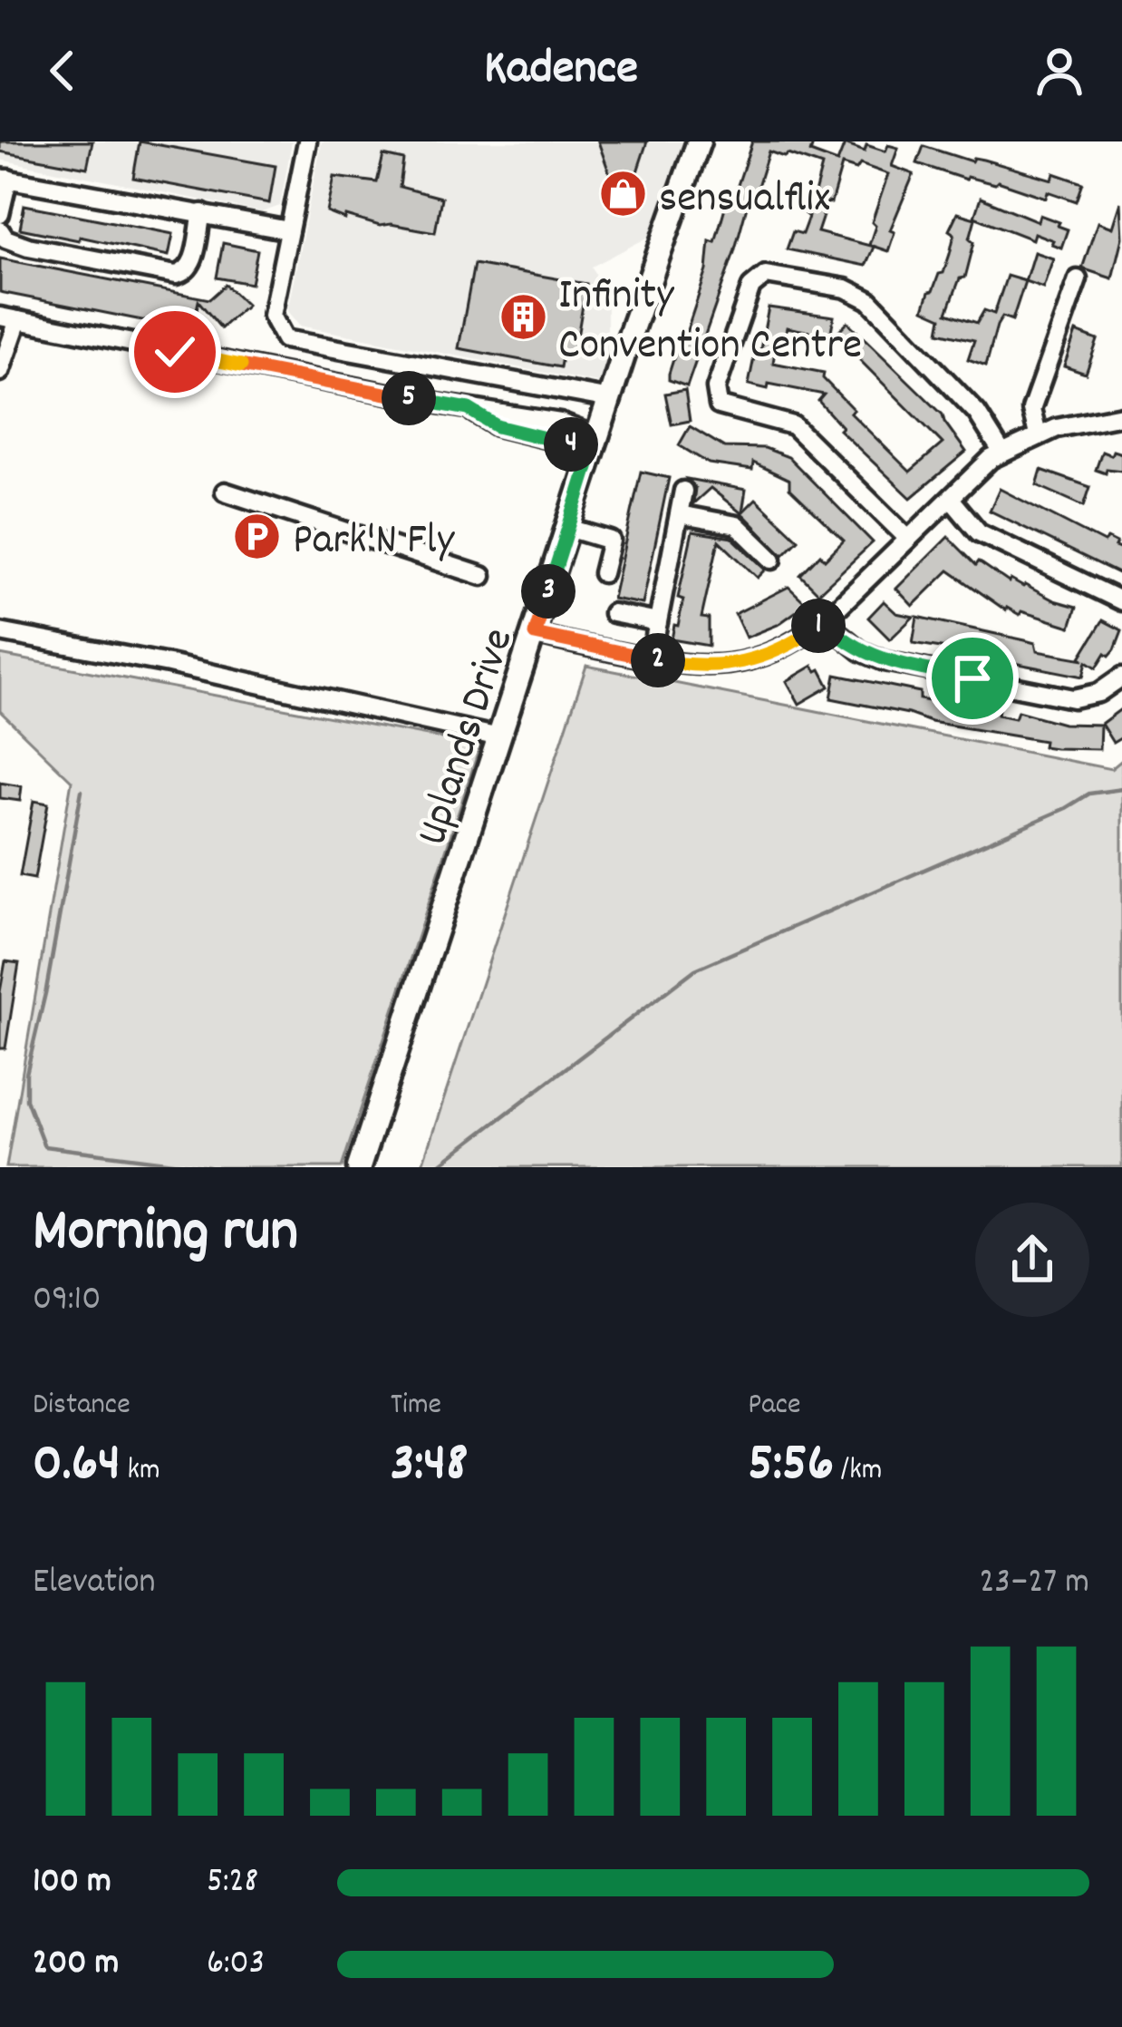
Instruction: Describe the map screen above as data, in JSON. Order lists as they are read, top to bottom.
{
  "streets": {
    "main road": ["Uplands Drive"]
  },
  "places": {
    "shop": ["sensualflix"],
    "building": ["Infinity Convention Centre"],
    "parking": ["Park'N Fly"]
  },
  "page": {
    "header": "Kadence",
    "pins": [
      "5",
      "4",
      "3",
      "1",
      "2"
    ],
    "heading": ["Morning run", "09:10"],
    "stats": [
      ["Distance", "0.64 km"],
      ["Time", "3:48"],
      ["Pace", "5:56 /km"]
    ],
    "chart": ["Elevation", "23–27 m"],
    "list": [
      {
        "name": "100 m",
        "note": "5:28"
      },
      {
        "name": "200 m",
        "note": "6:03"
      }
    ]
  }
}
